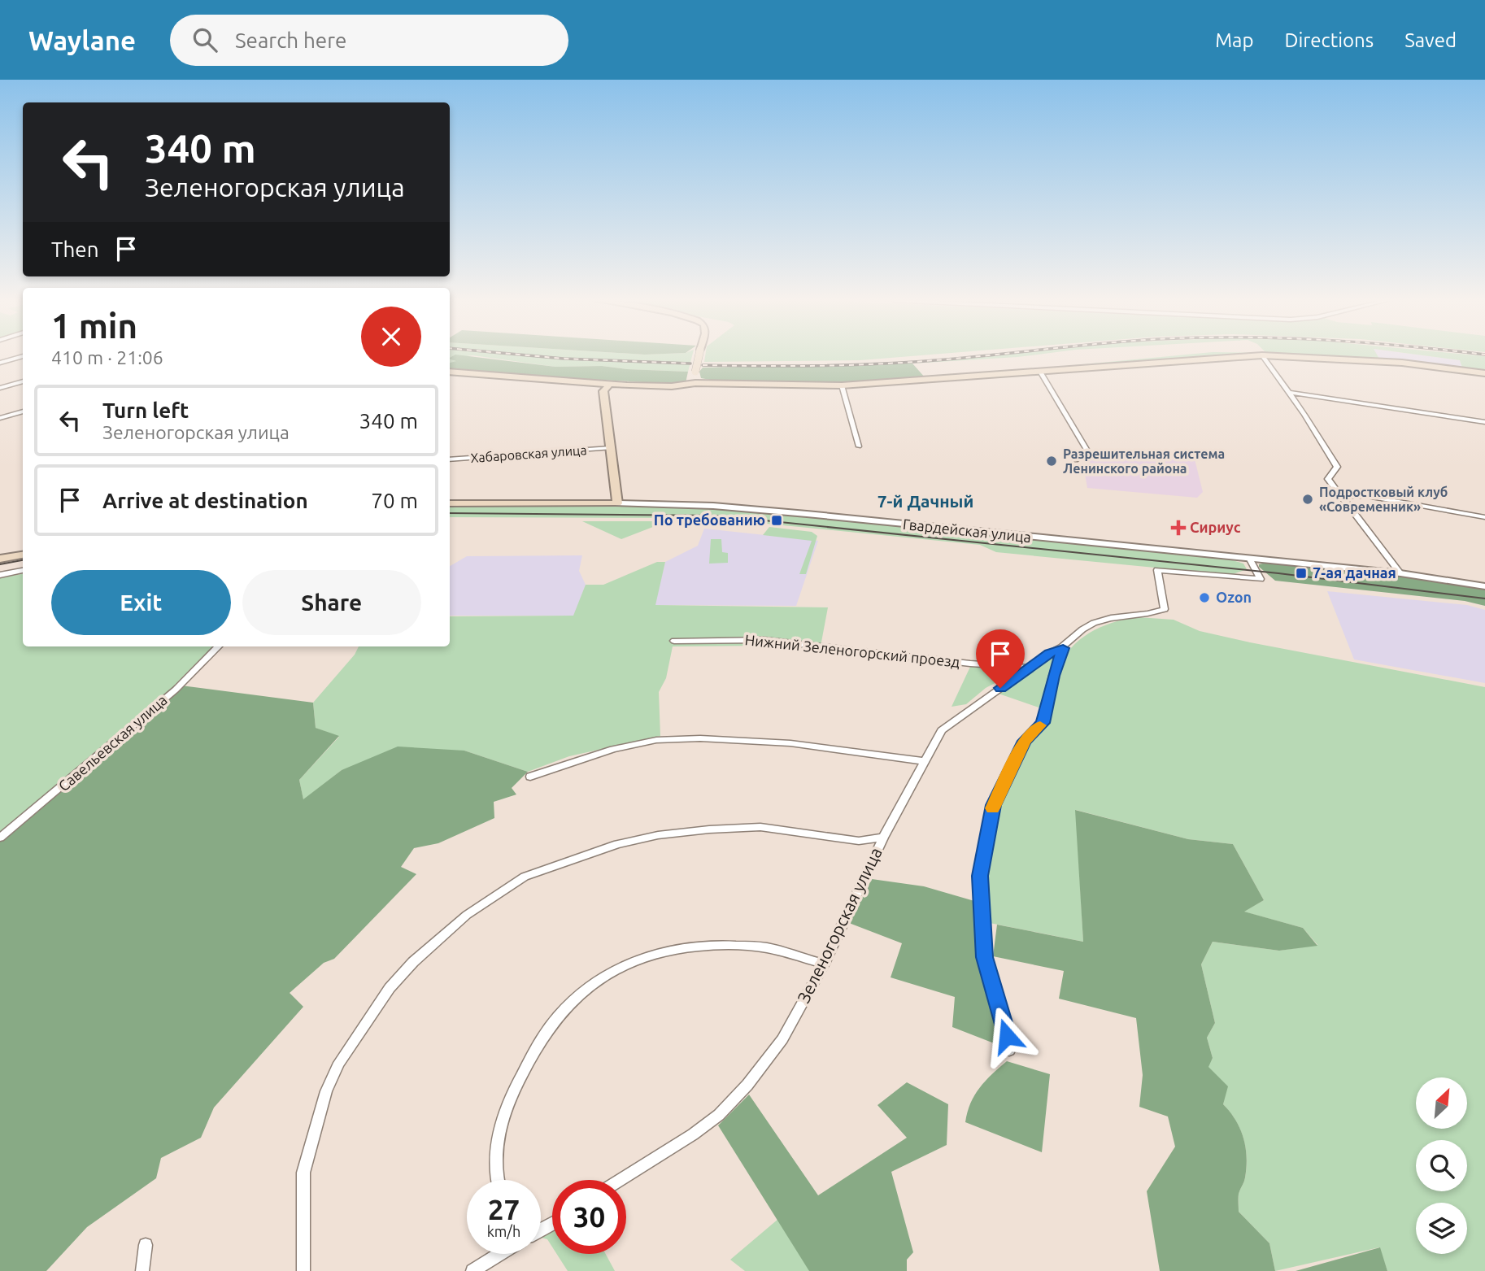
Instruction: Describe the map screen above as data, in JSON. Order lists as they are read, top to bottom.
{
  "streets": {
    "main road": ["Гвардейская улица"],
    "street": [
      "Хабаровская улица",
      "Нижний Зеленогорский проезд",
      "Савельевская улица",
      "Зеленогорская улица"
    ]
  },
  "crossings": [
    ["Гвардейская улица", "Зеленогорская улица"],
    ["Нижний Зеленогорский проезд", "Зеленогорская улица"]
  ],
  "districts": ["7-й Дачный"],
  "places": {
    "other": ["Разрешительная система Ленинского района", "Подростковый клуб «Современник»", "Ozon"],
    "transit": ["По требованию", "7-ая дачная"],
    "health": ["Сириус"]
  },
  "north": "top right",
  "page": {
    "header": "Waylane",
    "search": "Search here",
    "nav": ["Map", "Directions", "Saved"],
    "turn": ["340 m", "Зеленогорская улица"],
    "then": "Then",
    "heading": ["1 min", "410 m · 21:06"],
    "list": [
      {
        "name": "Turn left",
        "note": "Зеленогорская улица",
        "value": "340 m"
      },
      {
        "name": "Arrive at destination",
        "value": "70 m"
      }
    ],
    "buttons": ["Exit", "Share"],
    "speed": "27 km/h",
    "limit": "30"
  }
}
